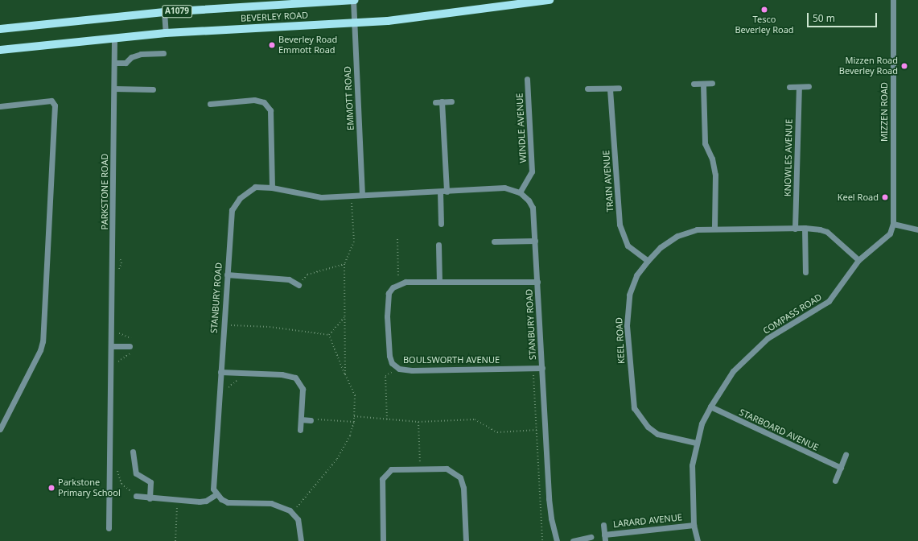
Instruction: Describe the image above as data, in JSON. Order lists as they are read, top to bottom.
{
  "streets": {
    "main road": ["A1079", "BEVERLEY ROAD"],
    "street": [
      "EMMOTT ROAD",
      "MIZZEN ROAD",
      "WINDLE AVENUE",
      "KNOWLES AVENUE",
      "TRAIN AVENUE",
      "PARKSTONE ROAD",
      "STANBURY ROAD",
      "COMPASS ROAD",
      "KEEL ROAD",
      "BOULSWORTH AVENUE",
      "STARBOARD AVENUE",
      "LARARD AVENUE"
    ]
  },
  "crossings": [
    ["BEVERLEY ROAD", "EMMOTT ROAD"],
    ["BEVERLEY ROAD", "PARKSTONE ROAD"],
    ["EMMOTT ROAD", "STANBURY ROAD"],
    ["MIZZEN ROAD", "COMPASS ROAD"],
    ["WINDLE AVENUE", "STANBURY ROAD"],
    ["KNOWLES AVENUE", "KEEL ROAD"],
    ["TRAIN AVENUE", "KEEL ROAD"],
    ["STANBURY ROAD", "BOULSWORTH AVENUE"],
    ["COMPASS ROAD", "KEEL ROAD"],
    ["COMPASS ROAD", "STARBOARD AVENUE"],
    ["COMPASS ROAD", "LARARD AVENUE"]
  ],
  "places": [
    "Tesco Beverley Road",
    "Beverley Road Emmott Road",
    "Mizzen Road Beverley Road",
    "Keel Road",
    "Parkstone Primary School"
  ],
  "scale_bar": "50 m"
}
